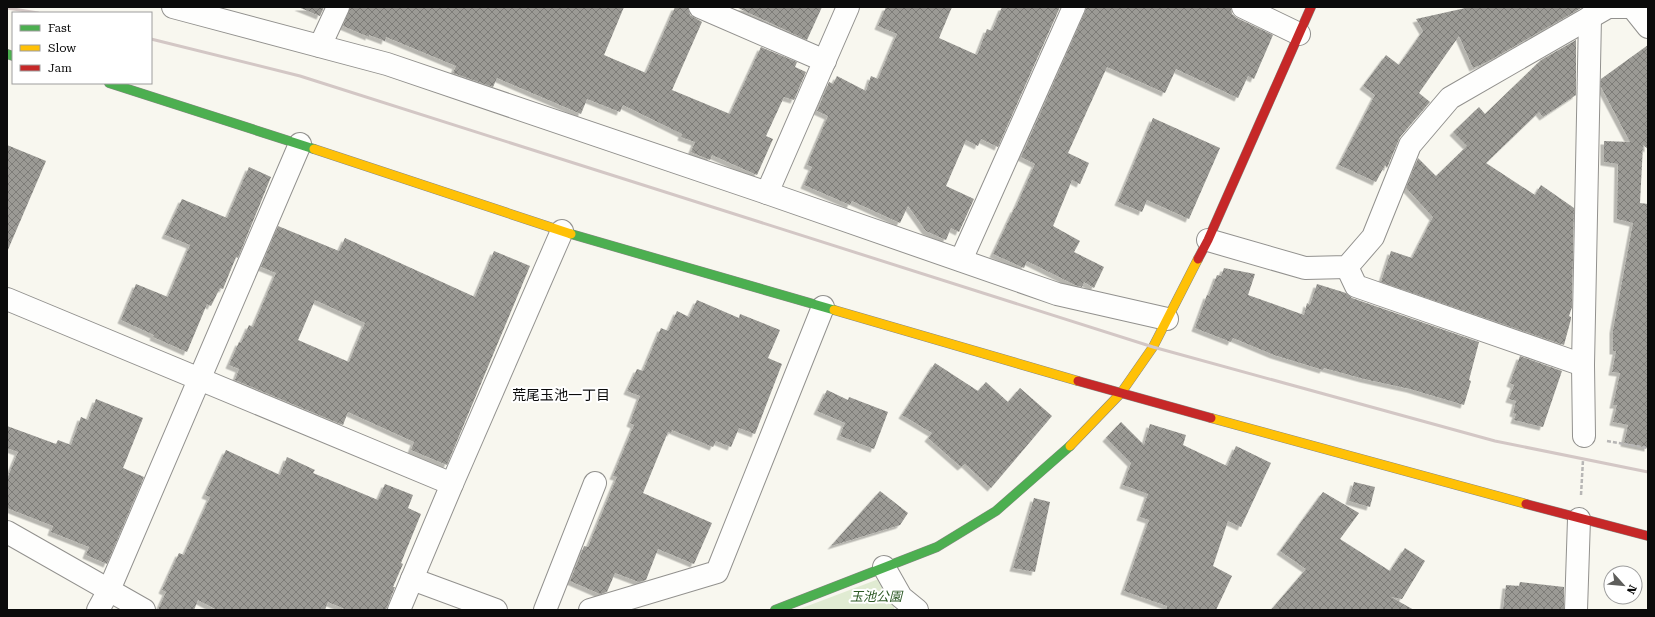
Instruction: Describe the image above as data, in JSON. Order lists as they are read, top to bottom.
{
  "districts": ["荒尾玉池一丁目"],
  "parks": ["玉池公園"],
  "legend": ["Fast", "Slow", "Jam"],
  "north": "bottom right"
}
